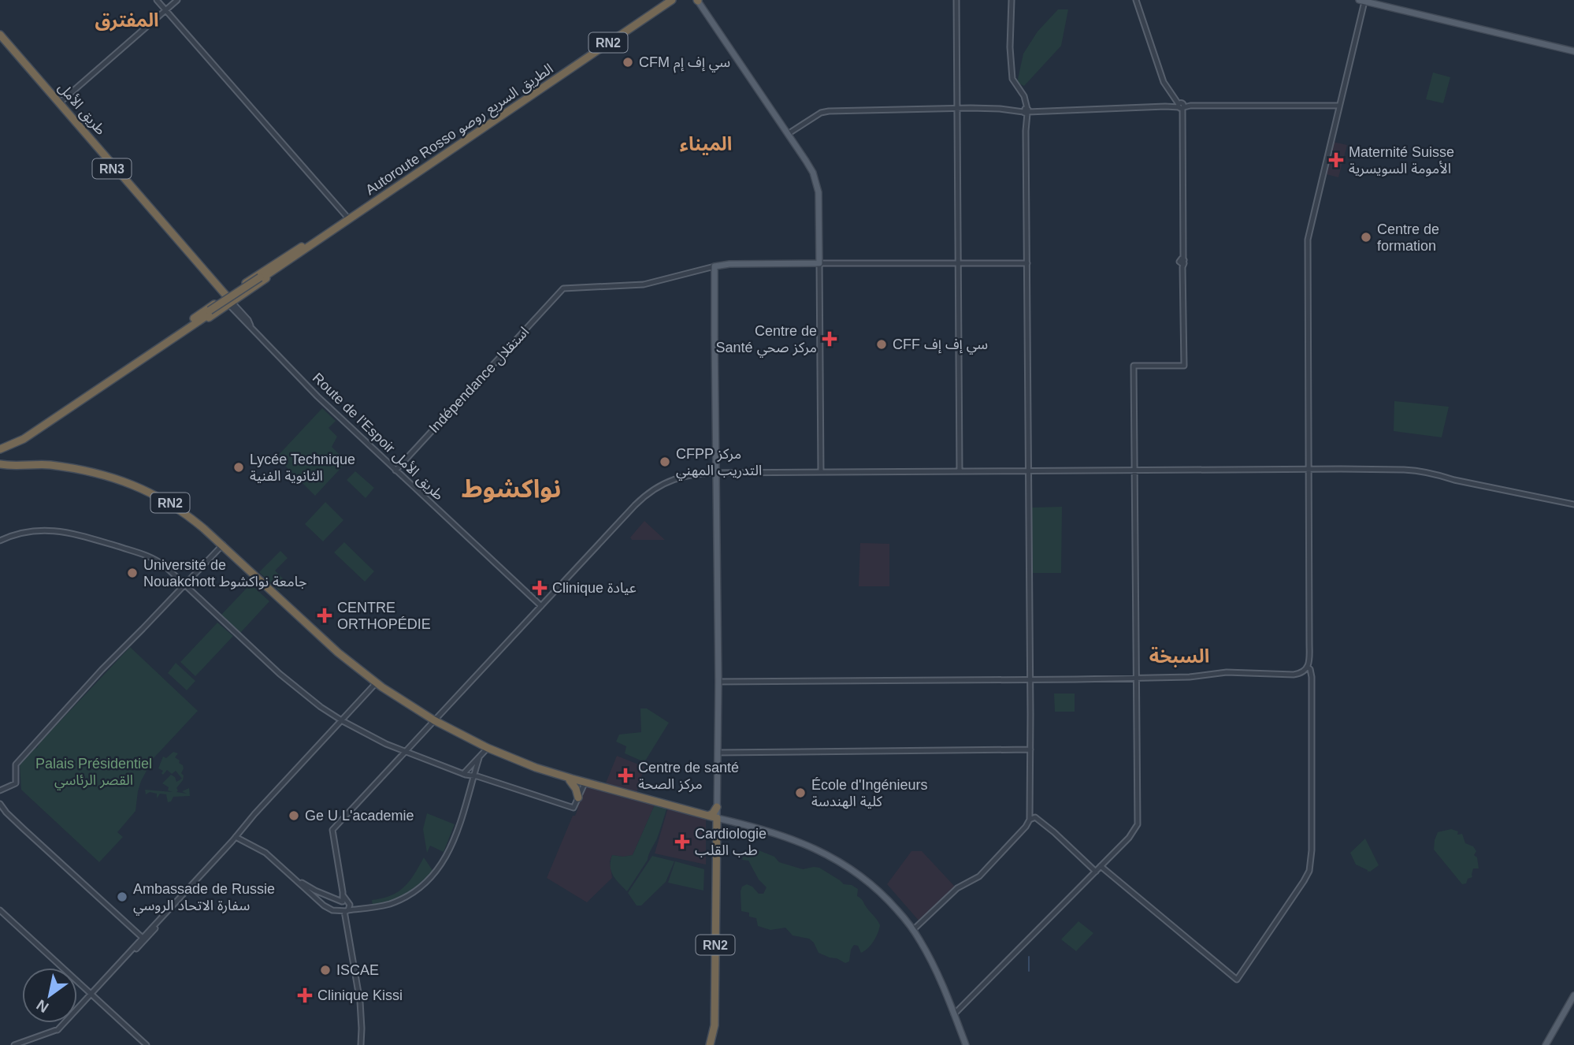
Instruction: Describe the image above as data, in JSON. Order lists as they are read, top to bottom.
{
  "streets": {
    "highway": [
      "RN2",
      "طريق الأمل",
      "Autoroute Rosso الطريق السريع روصو",
      "RN3",
      "Route de l’Espoir طريق الأمل"
    ],
    "street": ["Indépendance استقلال"]
  },
  "crossings": [
    ["RN2", "Autoroute Rosso الطريق السريع روصو"],
    ["طريق الأمل", "Route de l’Espoir طريق الأمل"],
    ["Indépendance استقلال", "Route de l’Espoir طريق الأمل"]
  ],
  "districts": [
    "المفترق",
    "الميناء",
    "نواكشوط",
    "السبخة"
  ],
  "parks": ["Palais Présidentiel القصر الرئاسي"],
  "places": {
    "other": [
      "CFM سي إف إم",
      "Centre de formation",
      "CFF سي إف إف",
      "CFPP مركز التدريب المهني",
      "Lycée Technique الثانوية الفنية",
      "Université de Nouakchott جامعة نواكشوط",
      "École d'Ingénieurs كلية الهندسة",
      "Ge U L'academie",
      "Ambassade de Russie سفارة الاتحاد الروسي",
      "ISCAE"
    ],
    "health": [
      "Maternité Suisse الأمومة السويسرية",
      "Centre de Santé مركز صحي",
      "Clinique عيادة",
      "CENTRE ORTHOPÉDIE",
      "Centre de santé مركز الصحة",
      "Cardiologie طب القلب",
      "Clinique Kissi"
    ]
  },
  "north": "bottom left"
}
